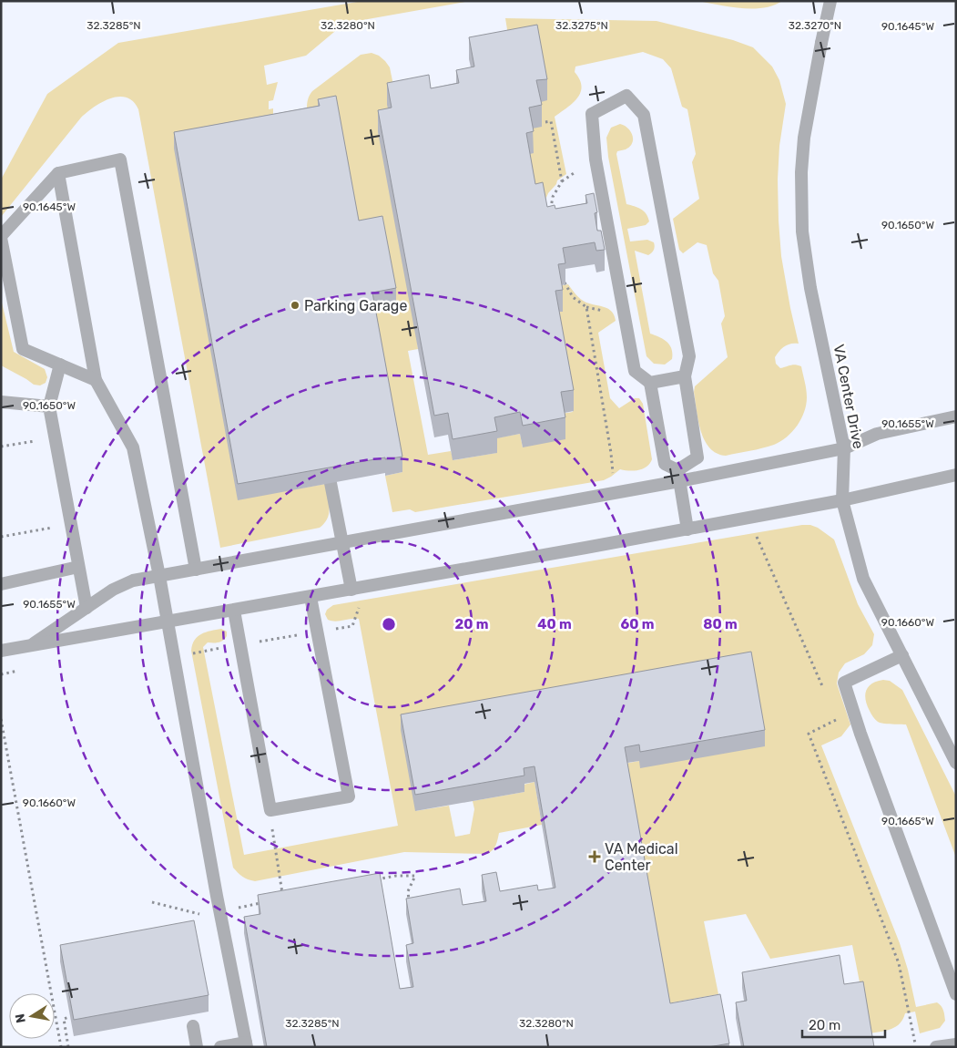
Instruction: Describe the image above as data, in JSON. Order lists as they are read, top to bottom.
{
  "streets": {
    "street": ["VA Center Drive"]
  },
  "places": {
    "other": ["Parking Garage"],
    "health": ["VA Medical Center"]
  },
  "scale_bar": "20 m",
  "north": "left",
  "coordinates": [
    "32.3270°N",
    "32.3285°N",
    "32.3280°N",
    "32.3275°N",
    "90.1645°W",
    "90.1650°W",
    "90.1655°W",
    "90.1660°W",
    "90.1665°W"
  ],
  "rings": [
    "20 m",
    "40 m",
    "60 m",
    "80 m"
  ]
}
